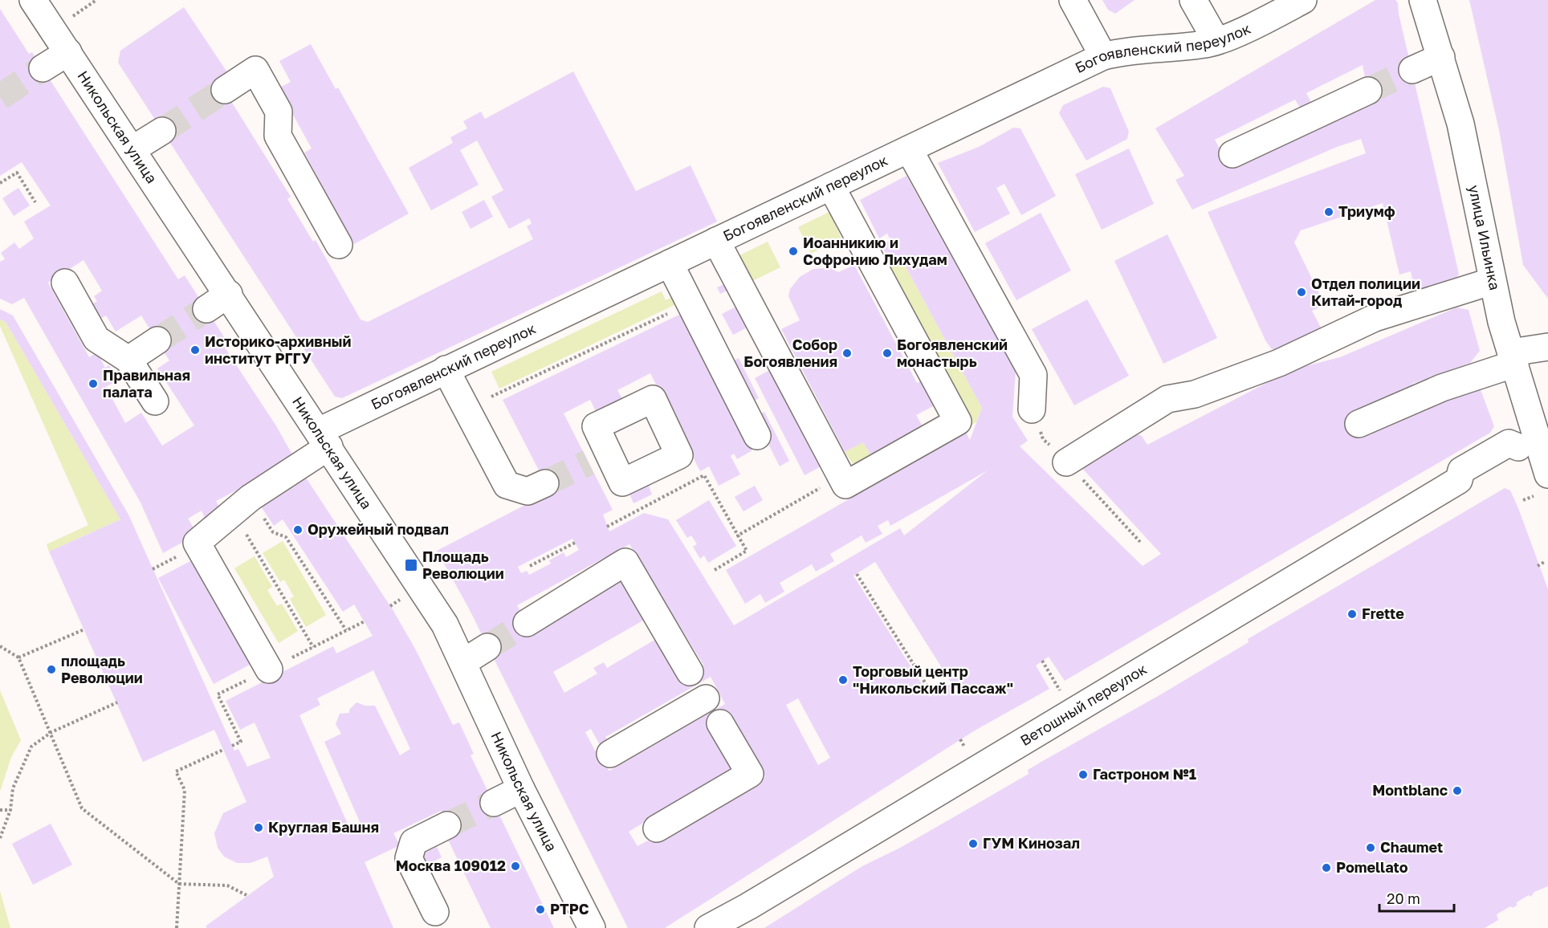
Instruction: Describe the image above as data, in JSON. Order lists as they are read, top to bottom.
{
  "streets": {
    "street": [
      "Богоявленский переулок",
      "Никольская улица",
      "улица Ильинка",
      "Ветошный переулок"
    ]
  },
  "crossings": [
    ["Богоявленский переулок", "Никольская улица"],
    ["улица Ильинка", "Ветошный переулок"]
  ],
  "places": {
    "other": [
      "Триумф",
      "Иоанникию и Софронию Лихудам",
      "Отдел полиции Китай-город",
      "Историко-архивный институт РГГУ",
      "Собор Богоявления",
      "Богоявленский монастырь",
      "Правильная палата",
      "Оружейный подвал",
      "Frette",
      "площадь Революции",
      "Торговый центр \"Никольский Пассаж\"",
      "Гастроном №1",
      "Montblanc",
      "Круглая Башня",
      "ГУМ Кинозал",
      "Chaumet",
      "Москва 109012",
      "Pomellato",
      "РТРС"
    ],
    "transit": ["Площадь Революции"]
  },
  "scale_bar": "20 m"
}
